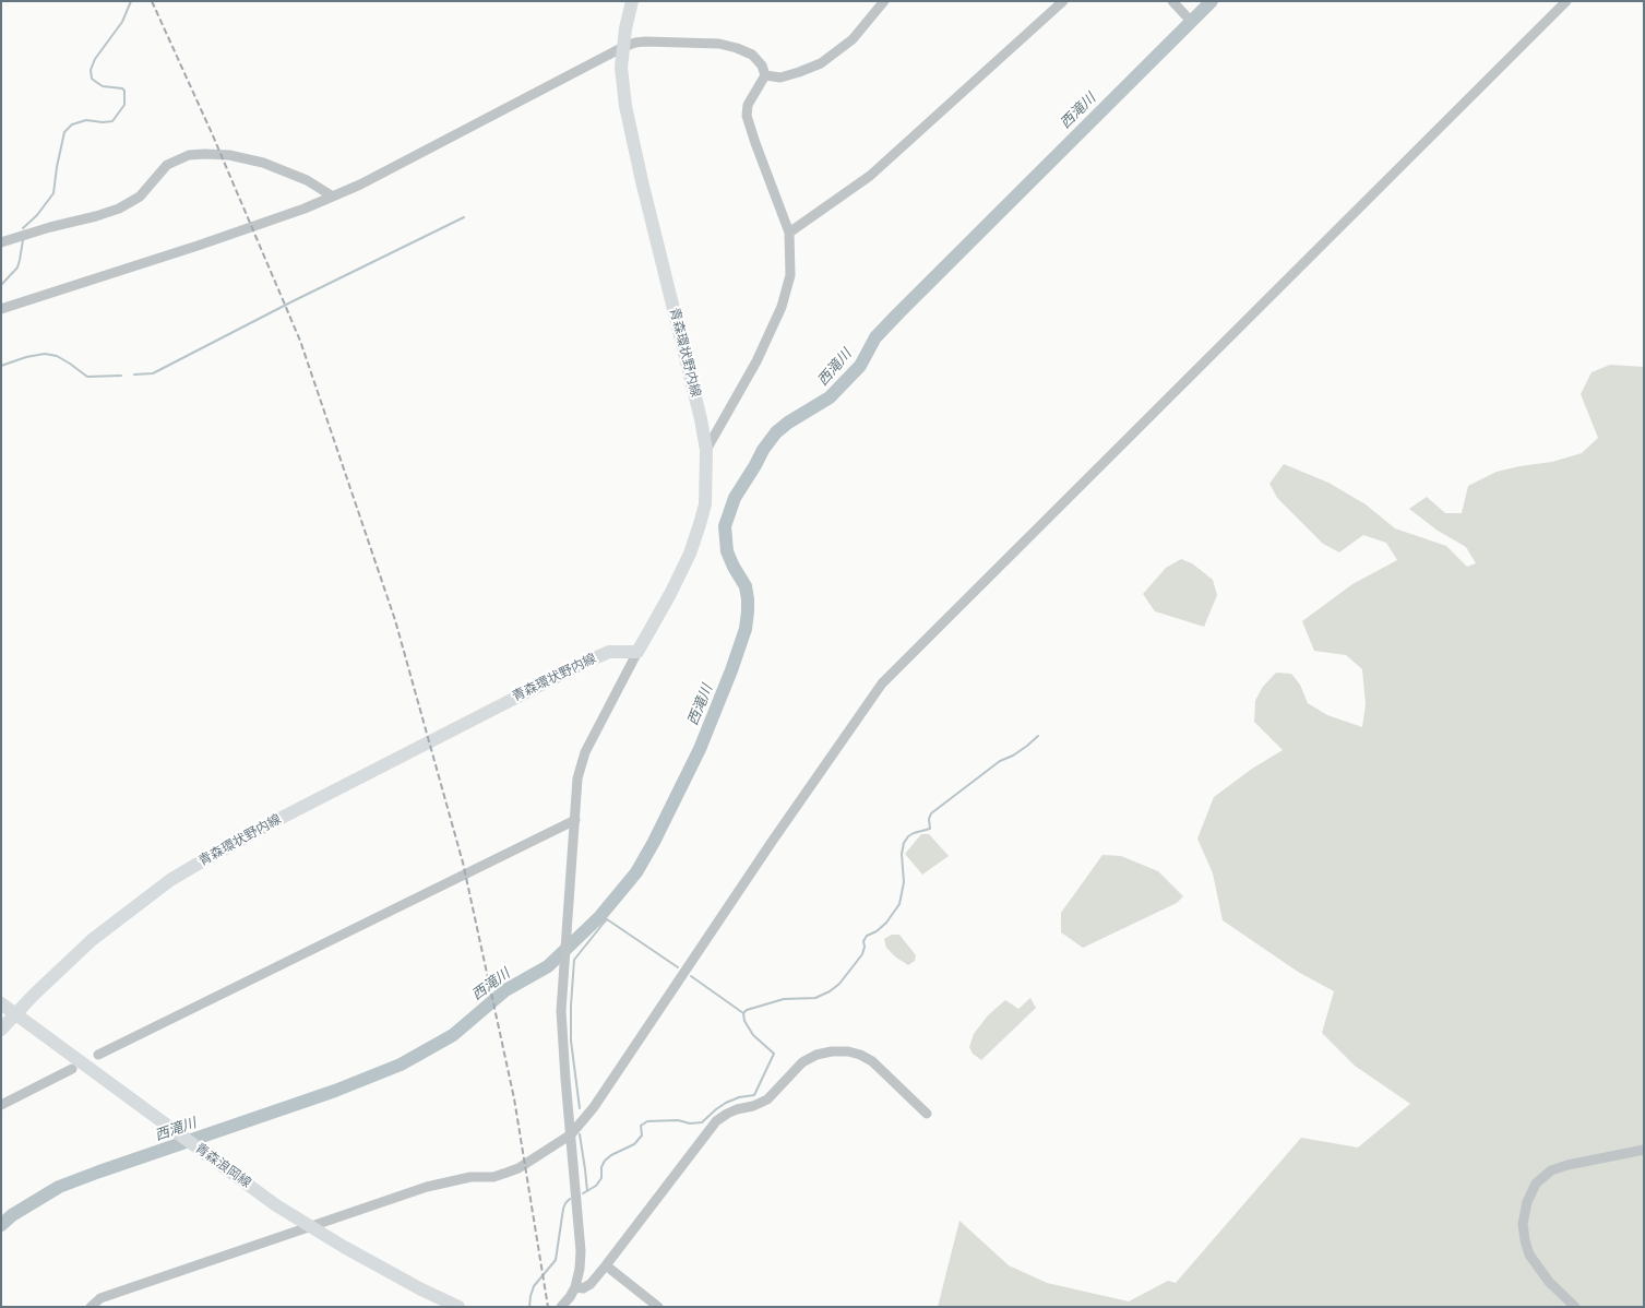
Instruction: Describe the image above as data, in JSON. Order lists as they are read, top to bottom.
{
  "streets": {
    "main road": ["青森環状野内線", "青森浪岡線"]
  },
  "crossings": [
    ["青森環状野内線", "青森浪岡線"]
  ],
  "water": ["西滝川"]
}
